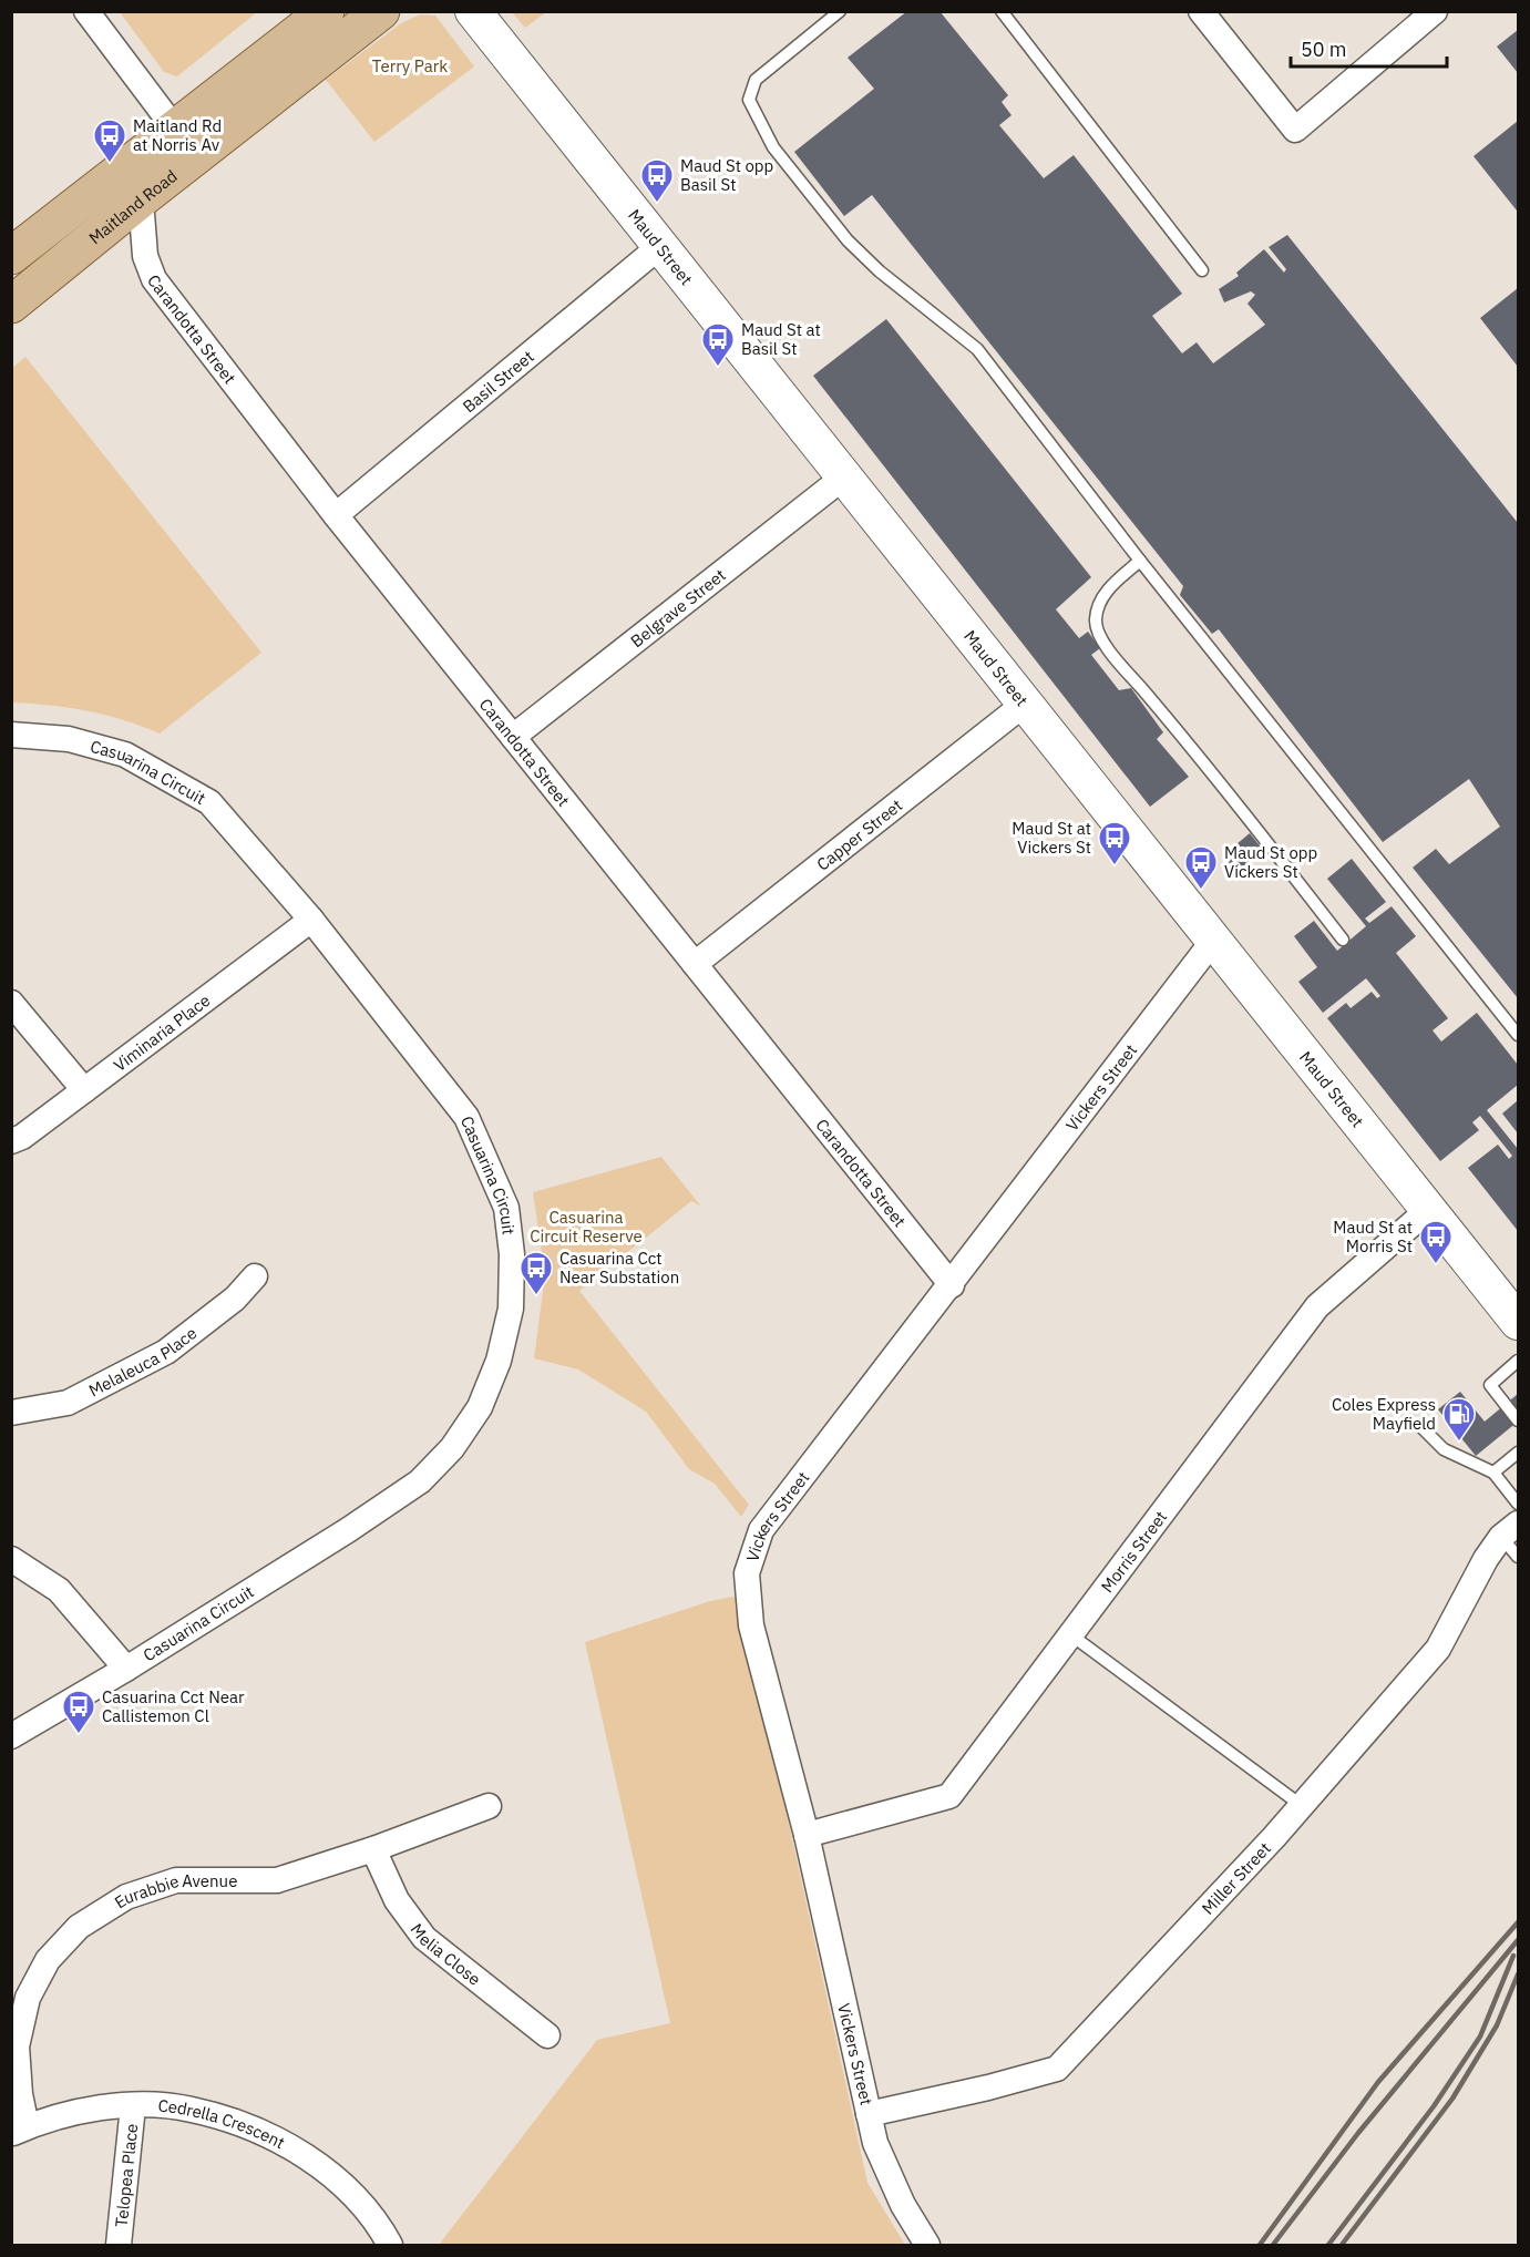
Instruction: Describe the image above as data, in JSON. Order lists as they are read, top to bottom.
{
  "streets": {
    "main road": ["Maitland Road", "Maud Street"],
    "street": [
      "Carandotta Street",
      "Basil Street",
      "Belgrave Street",
      "Casuarina Circuit",
      "Capper Street",
      "Viminaria Place",
      "Vickers Street",
      "Melaleuca Place",
      "Morris Street",
      "Miller Street",
      "Eurabbie Avenue",
      "Melia Close",
      "Cedrella Crescent",
      "Telopea Place"
    ]
  },
  "crossings": [
    ["Maitland Road", "Carandotta Street"],
    ["Maud Street", "Basil Street"],
    ["Maud Street", "Belgrave Street"],
    ["Maud Street", "Capper Street"],
    ["Maud Street", "Vickers Street"],
    ["Maud Street", "Morris Street"],
    ["Carandotta Street", "Basil Street"],
    ["Carandotta Street", "Belgrave Street"],
    ["Carandotta Street", "Capper Street"],
    ["Carandotta Street", "Vickers Street"],
    ["Casuarina Circuit", "Viminaria Place"],
    ["Vickers Street", "Morris Street"],
    ["Vickers Street", "Miller Street"],
    ["Eurabbie Avenue", "Melia Close"],
    ["Eurabbie Avenue", "Cedrella Crescent"],
    ["Cedrella Crescent", "Telopea Place"]
  ],
  "parks": ["Terry Park", "Casuarina Circuit Reserve"],
  "places": {
    "bus stop": [
      "Maitland Rd at Norris Av",
      "Maud St opp Basil St",
      "Maud St at Basil St",
      "Maud St at Vickers St",
      "Maud St opp Vickers St",
      "Maud St at Morris St",
      "Casuarina Cct Near Substation",
      "Casuarina Cct Near Callistemon Cl"
    ],
    "fuel station": ["Coles Express Mayfield"]
  },
  "scale_bar": "50 m"
}
